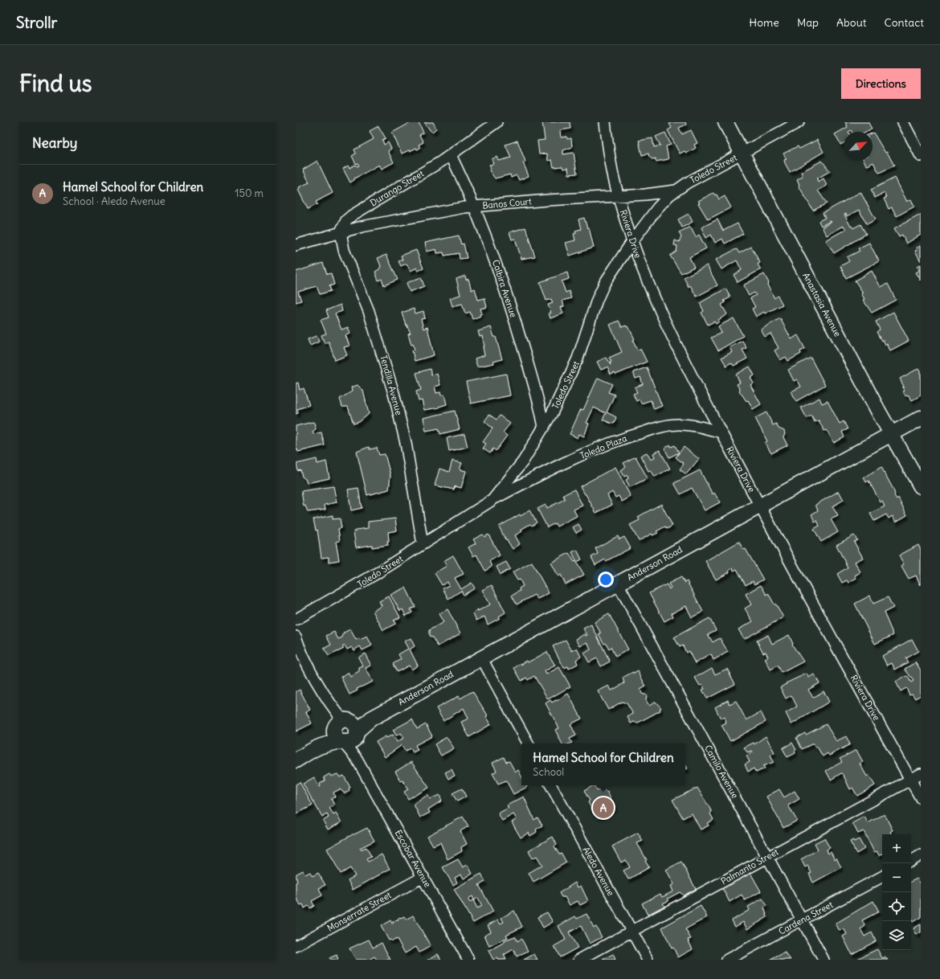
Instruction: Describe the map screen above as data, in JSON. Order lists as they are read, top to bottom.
{
  "streets": {
    "street": [
      "Toledo Street",
      "Durango Street",
      "Banos Court",
      "Riviera Drive",
      "Calbira Avenue",
      "Anastasia Avenue",
      "Tendilla Avenue",
      "Toledo Plaza",
      "Anderson Road",
      "Camilo Avenue",
      "Escobar Avenue",
      "Palmarito Street",
      "Aledo Avenue",
      "Monserrate Street",
      "Cardena Street"
    ]
  },
  "crossings": [
    ["Toledo Street", "Banos Court"],
    ["Toledo Street", "Riviera Drive"],
    ["Toledo Street", "Calbira Avenue"],
    ["Toledo Street", "Anastasia Avenue"],
    ["Toledo Street", "Tendilla Avenue"],
    ["Toledo Street", "Toledo Plaza"],
    ["Durango Street", "Banos Court"],
    ["Durango Street", "Calbira Avenue"],
    ["Durango Street", "Tendilla Avenue"],
    ["Banos Court", "Riviera Drive"],
    ["Banos Court", "Calbira Avenue"],
    ["Banos Court", "Tendilla Avenue"],
    ["Riviera Drive", "Toledo Plaza"],
    ["Riviera Drive", "Anderson Road"],
    ["Riviera Drive", "Palmarito Street"],
    ["Anastasia Avenue", "Anderson Road"],
    ["Anderson Road", "Camilo Avenue"],
    ["Anderson Road", "Escobar Avenue"],
    ["Camilo Avenue", "Palmarito Street"],
    ["Camilo Avenue", "Cardena Street"],
    ["Escobar Avenue", "Monserrate Street"],
    ["Palmarito Street", "Aledo Avenue"]
  ],
  "north": "top right",
  "page": {
    "header": "Strollr",
    "nav": [
      "Home",
      "Map",
      "About",
      "Contact"
    ],
    "buttons": "Directions",
    "title": "Find us",
    "heading": "Nearby",
    "list": [
      {
        "mark": "A",
        "name": "Hamel School for Children",
        "note": "School · Aledo Avenue",
        "value": "150 m"
      }
    ],
    "popup": ["Hamel School for Children", "School"],
    "pins": "A",
    "map_buttons": ["+", "−"]
  }
}
